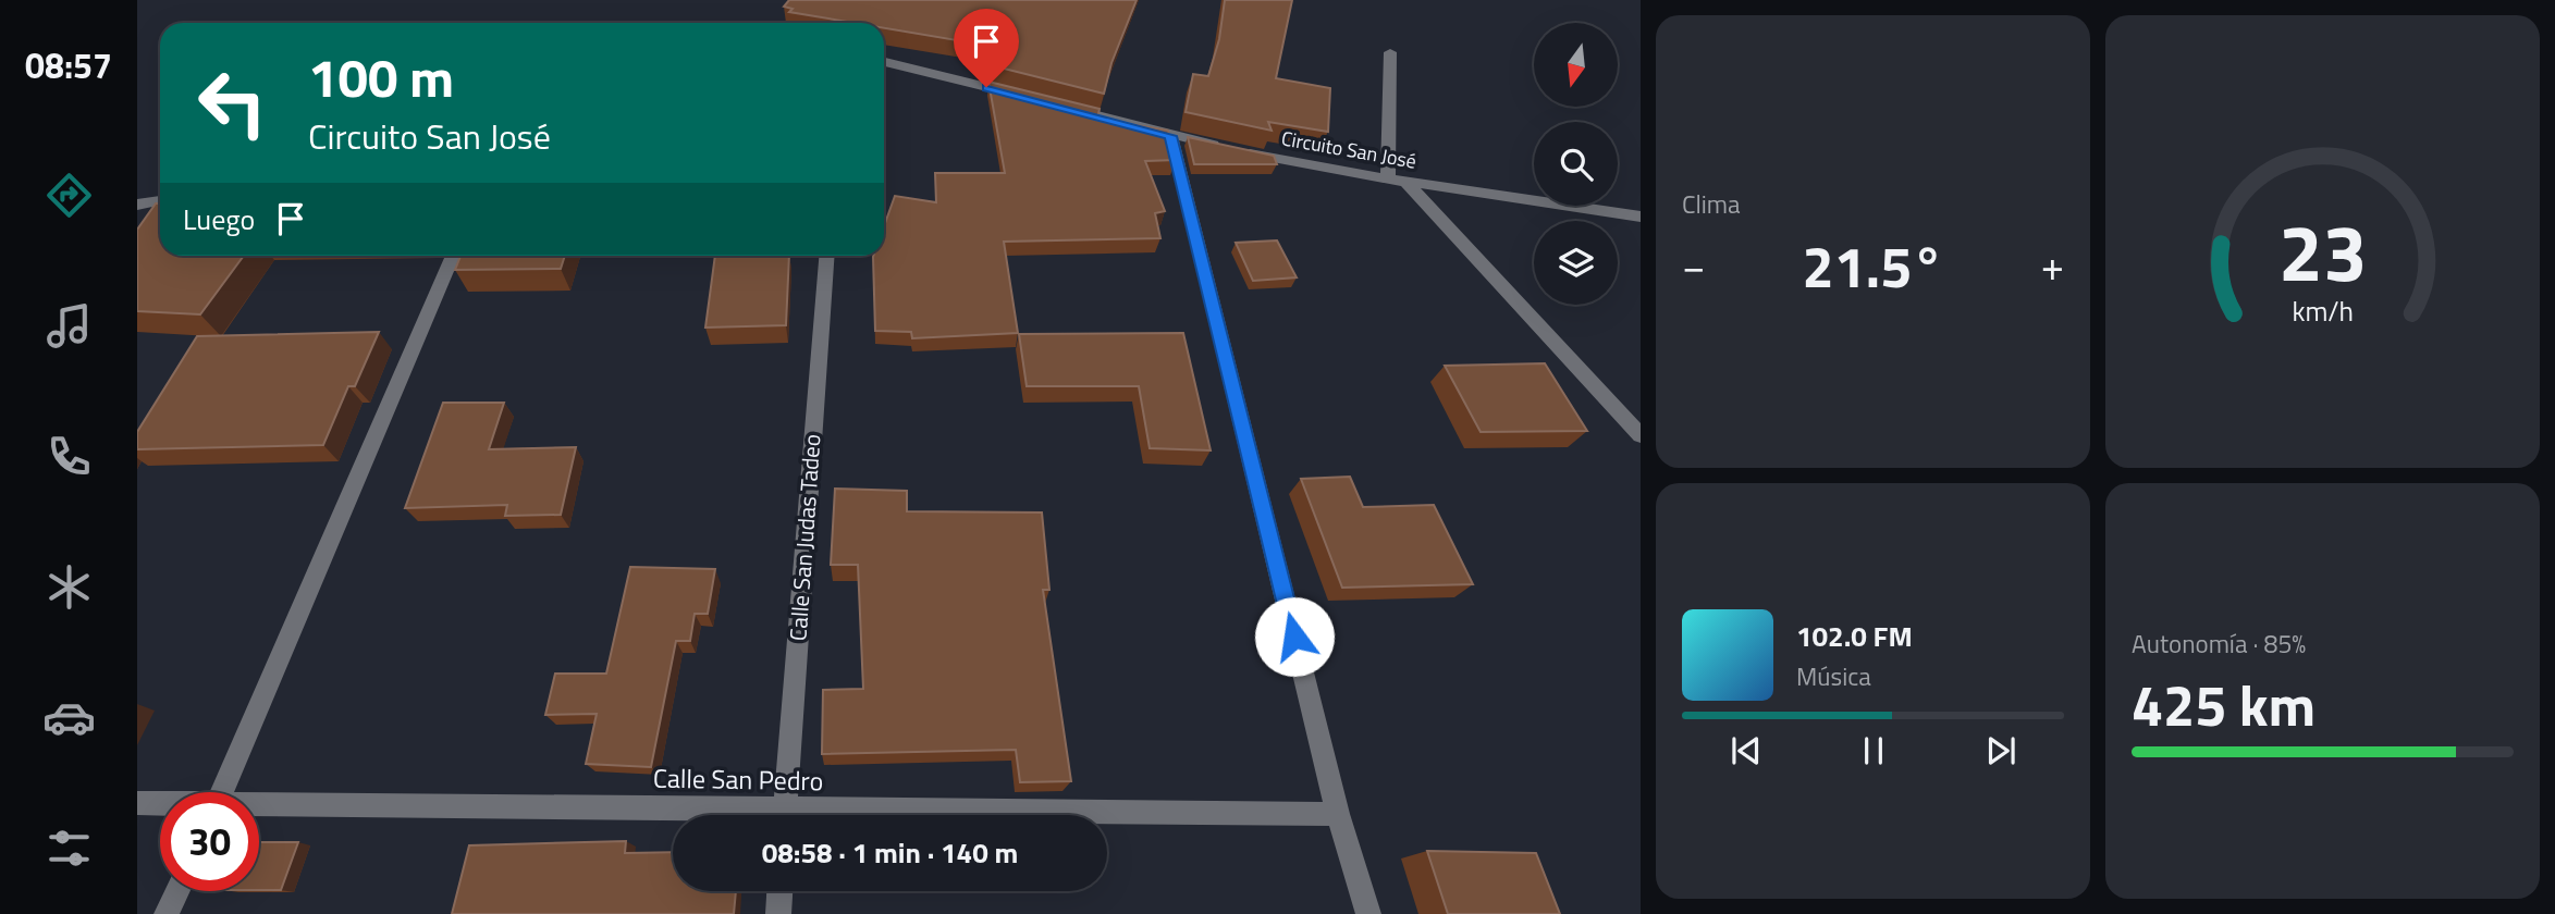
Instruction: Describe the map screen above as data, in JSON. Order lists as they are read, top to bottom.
{
  "streets": {
    "street": ["Circuito San José", "Calle San Judas Tadeo", "Calle San Pedro"]
  },
  "north": "bottom",
  "page": {
    "tabs": "08:57",
    "tile": [
      "Clima",
      ["Autonomía · 85%", "425 km"]
    ],
    "turn": ["100 m", "Circuito San José"],
    "then": "Luego",
    "heat": ["−", "21.5°", "+"],
    "song": ["102.0 FM", "Música"],
    "limit": "30",
    "trip": "08:58 · 1 min · 140 m",
    "gauge": ["23", "km/h"]
  }
}
